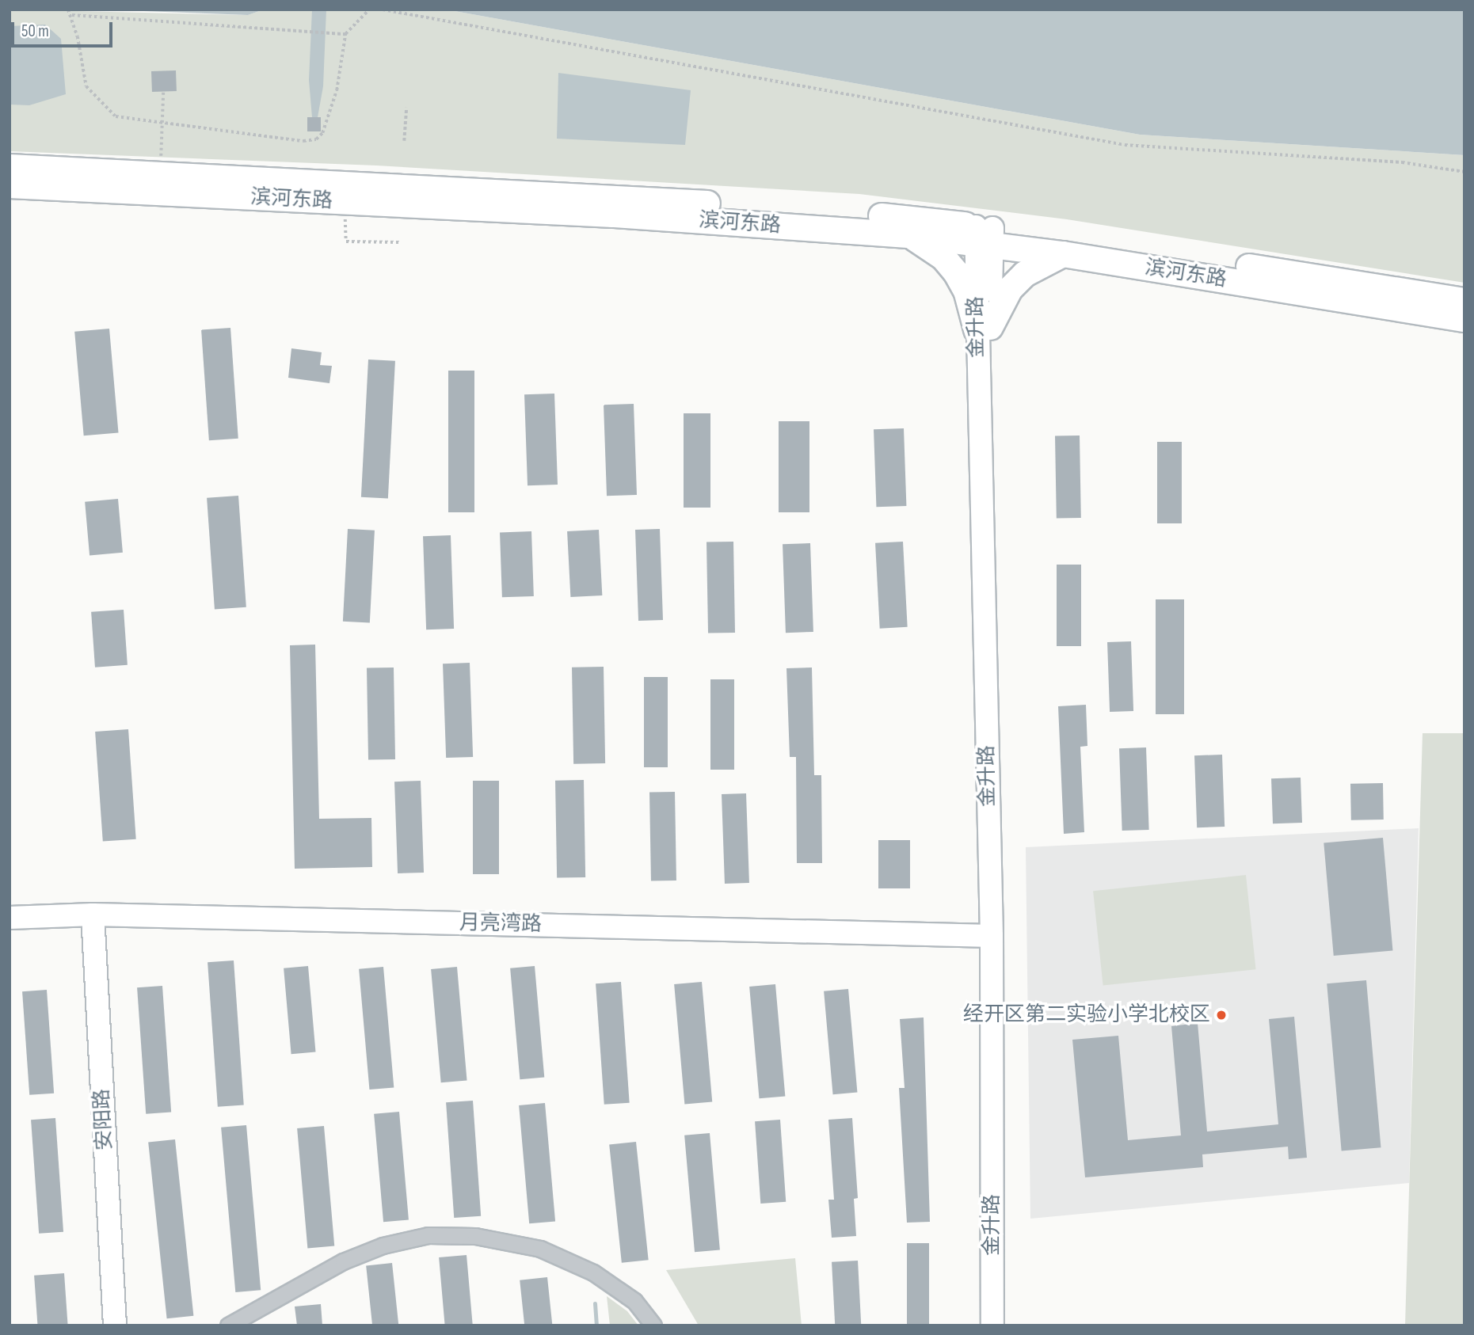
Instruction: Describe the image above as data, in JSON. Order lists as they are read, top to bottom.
{
  "streets": {
    "main road": [
      "滨河东路",
      "金升路",
      "月亮湾路",
      "安阳路"
    ]
  },
  "crossings": [
    ["滨河东路", "金升路"],
    ["金升路", "月亮湾路"],
    ["月亮湾路", "安阳路"]
  ],
  "places": ["经开区第二实验小学北校区"],
  "scale_bar": "50 m"
}
